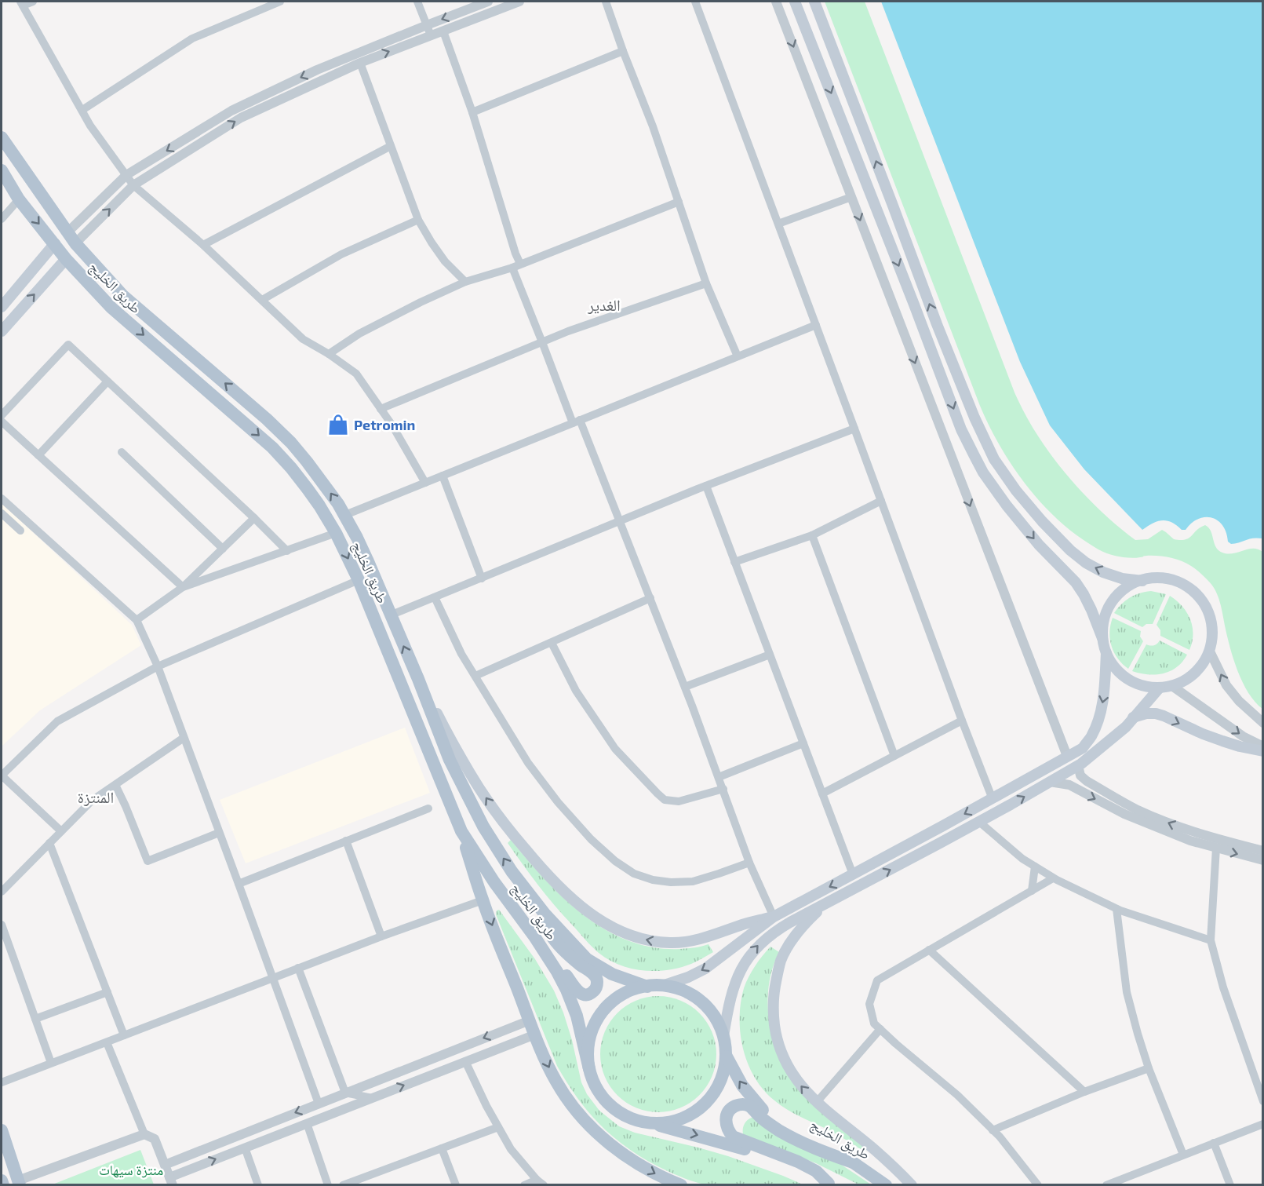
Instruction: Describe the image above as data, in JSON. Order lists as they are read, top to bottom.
{
  "streets": {
    "main road": ["طريق الخليج"]
  },
  "districts": ["الغدير", "المنتزة"],
  "parks": ["منتزة سيهات"],
  "places": {
    "shop": ["Petromin"]
  }
}
